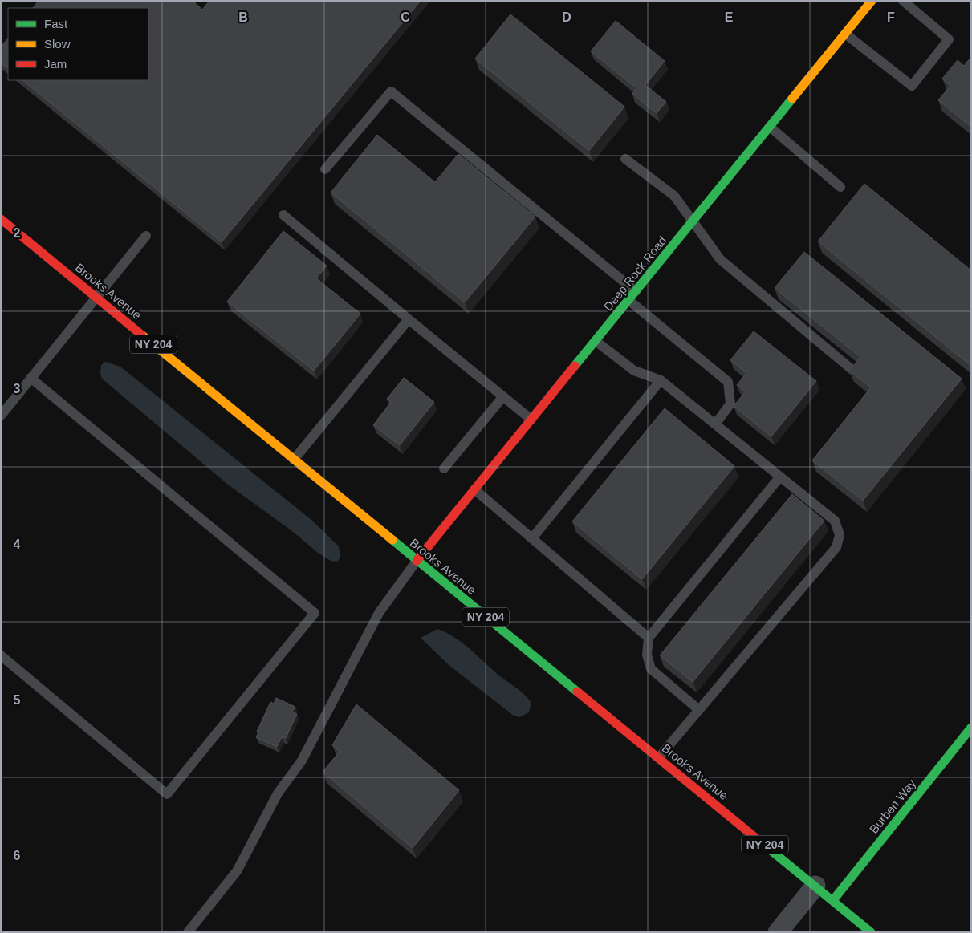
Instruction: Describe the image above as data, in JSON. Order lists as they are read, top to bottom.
{
  "streets": {
    "main road": [
      "Deep Rock Road",
      "Brooks Avenue",
      "NY 204",
      "Burben Way"
    ]
  },
  "crossings": [
    ["Deep Rock Road", "Brooks Avenue"],
    ["Brooks Avenue", "Burben Way"]
  ],
  "legend": ["Fast", "Slow", "Jam"],
  "grid": {
    "columns": [
      "B",
      "C",
      "D",
      "E",
      "F"
    ],
    "rows": [
      "2",
      "3",
      "4",
      "5",
      "6"
    ]
  }
}
